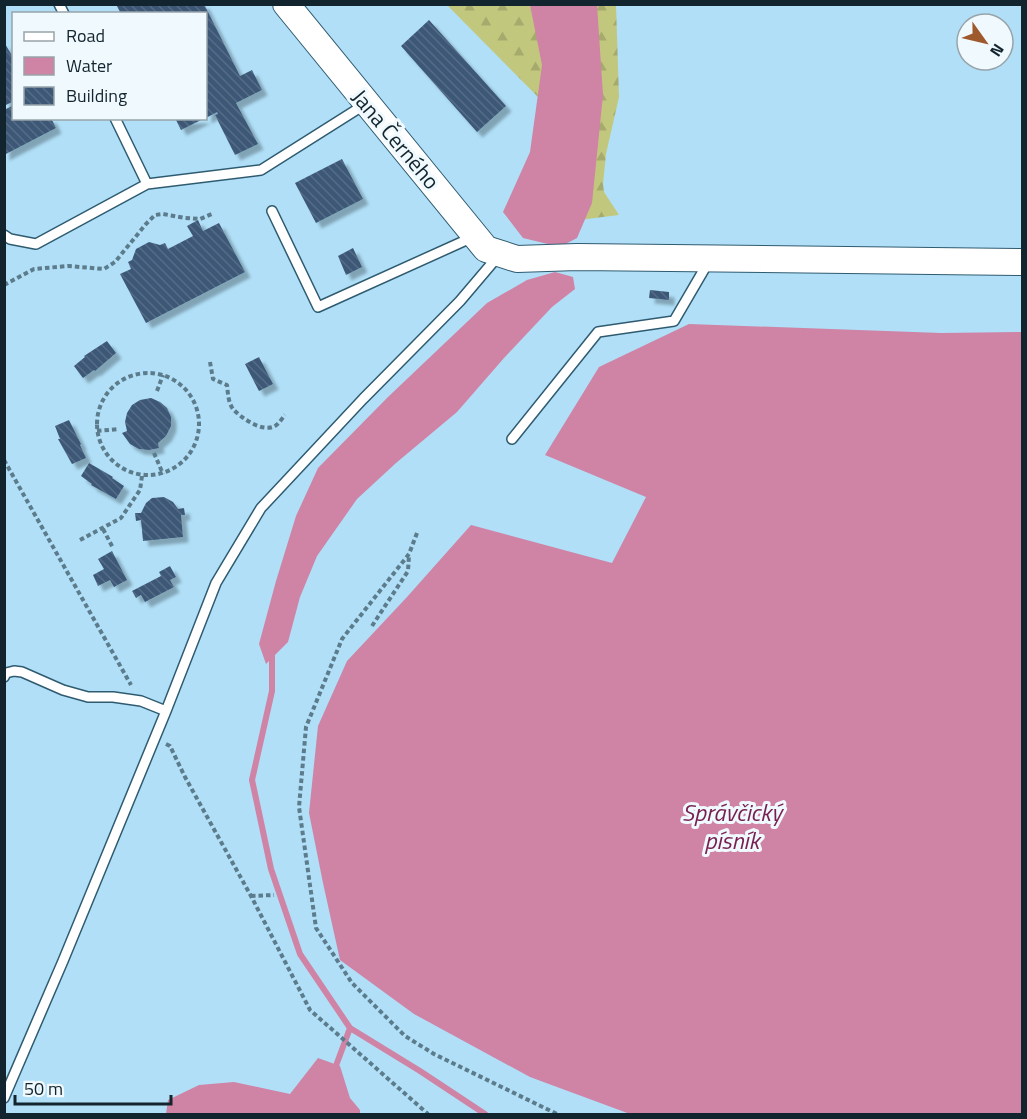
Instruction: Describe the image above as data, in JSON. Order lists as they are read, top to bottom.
{
  "streets": {
    "street": ["Jana Černého"]
  },
  "water": ["Správčický písník"],
  "legend": ["Road", "Water", "Building"],
  "scale_bar": "50 m",
  "north": "bottom right"
}
